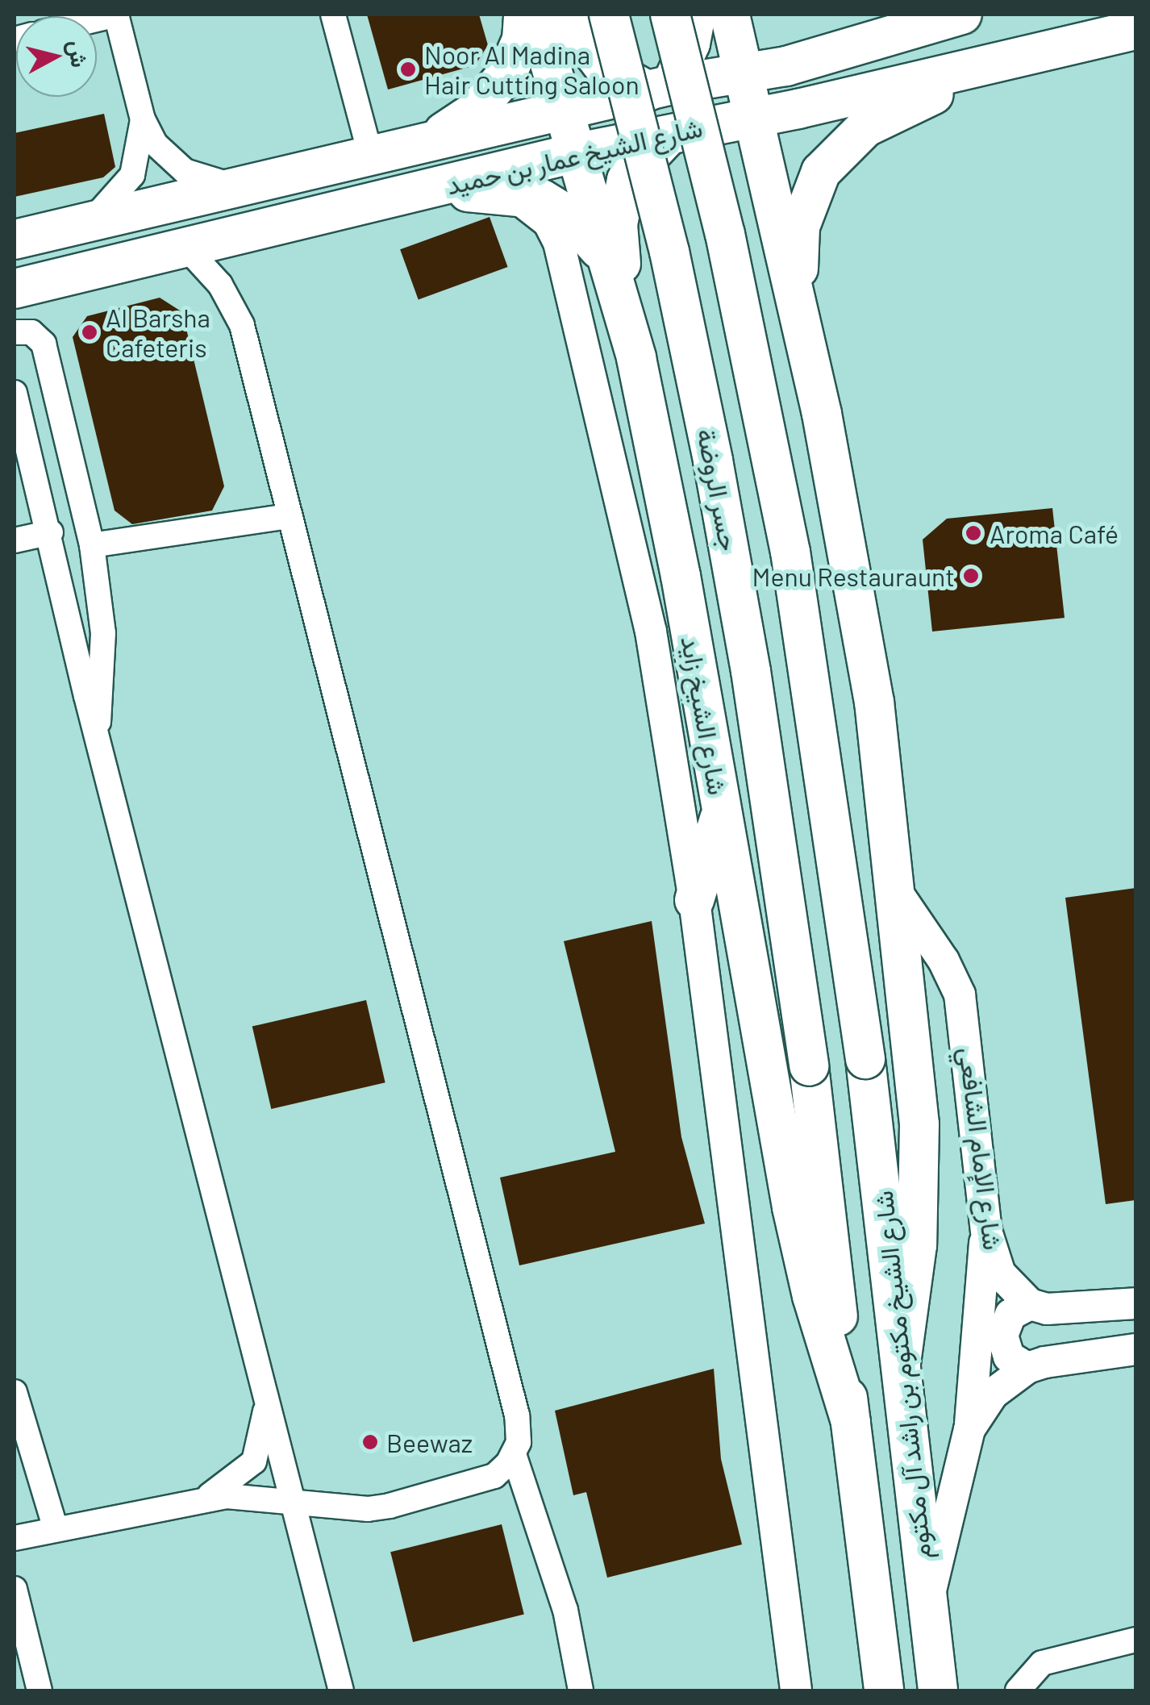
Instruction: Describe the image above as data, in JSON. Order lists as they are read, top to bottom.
{
  "streets": {
    "main road": [
      "شارع الشيخ عمار بن حميد",
      "جسر الروضة",
      "شارع الشيخ زايد",
      "شارع الشيخ مكتوم بن راشد آل مكتوم"
    ],
    "street": ["شارع الإمام الشافعي"]
  },
  "crossings": [
    ["شارع الشيخ عمار بن حميد", "شارع الشيخ زايد"],
    ["جسر الروضة", "شارع الشيخ مكتوم بن راشد آل مكتوم"],
    ["شارع الشيخ زايد", "شارع الشيخ مكتوم بن راشد آل مكتوم"]
  ],
  "places": [
    "Noor Al Madina Hair Cutting Saloon",
    "Al Barsha Cafeteris",
    "Aroma Café",
    "Menu Restauraunt",
    "Beewaz"
  ],
  "north": "right"
}
